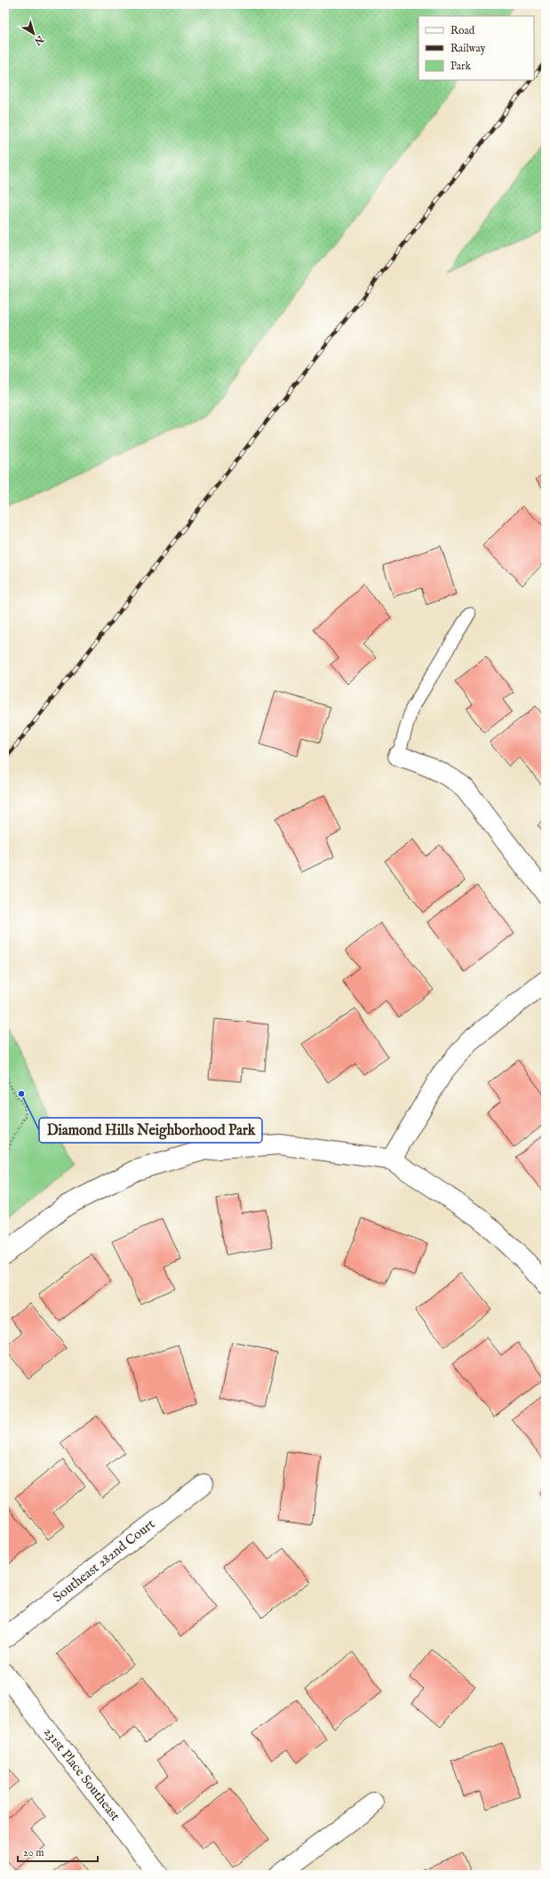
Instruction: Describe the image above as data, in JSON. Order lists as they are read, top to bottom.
{
  "streets": {
    "street": ["Southeast 282nd Court", "231st Place Southeast"]
  },
  "places": ["Diamond Hills Neighborhood Park"],
  "legend": ["Road", "Railway", "Park"],
  "scale_bar": "20 m",
  "north": "bottom right"
}
